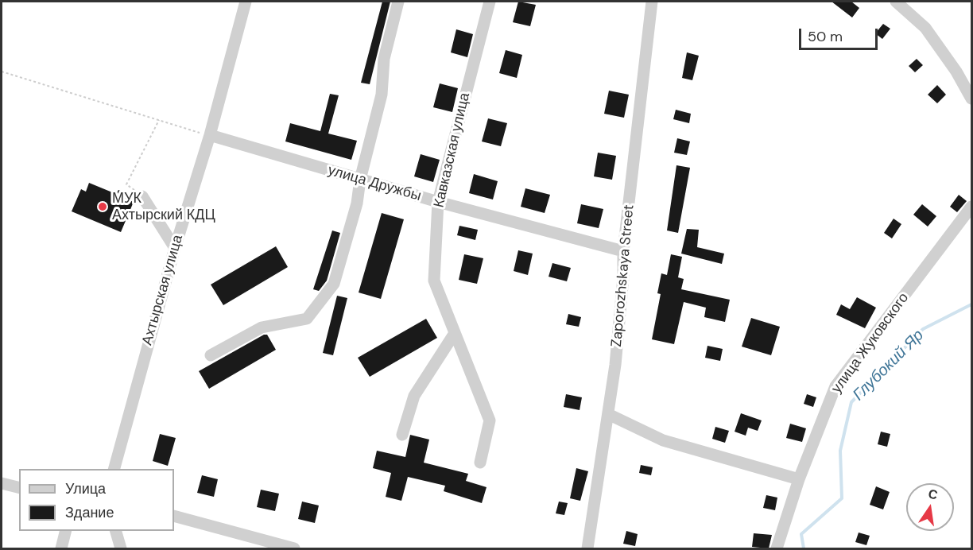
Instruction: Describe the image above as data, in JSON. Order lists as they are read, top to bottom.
{
  "streets": {
    "street": [
      "Кавказская улица",
      "улица Дружбы",
      "Zaporozhskaya Street",
      "Ахтырская улица",
      "улица Жуковского"
    ]
  },
  "crossings": [
    ["Кавказская улица", "улица Дружбы"],
    ["улица Дружбы", "Zaporozhskaya Street"],
    ["улица Дружбы", "Ахтырская улица"]
  ],
  "water": ["Глубокий Яр"],
  "places": ["МУК Ахтырский КДЦ"],
  "legend": ["Улица", "Здание"],
  "scale_bar": "50 m",
  "north": "top"
}
